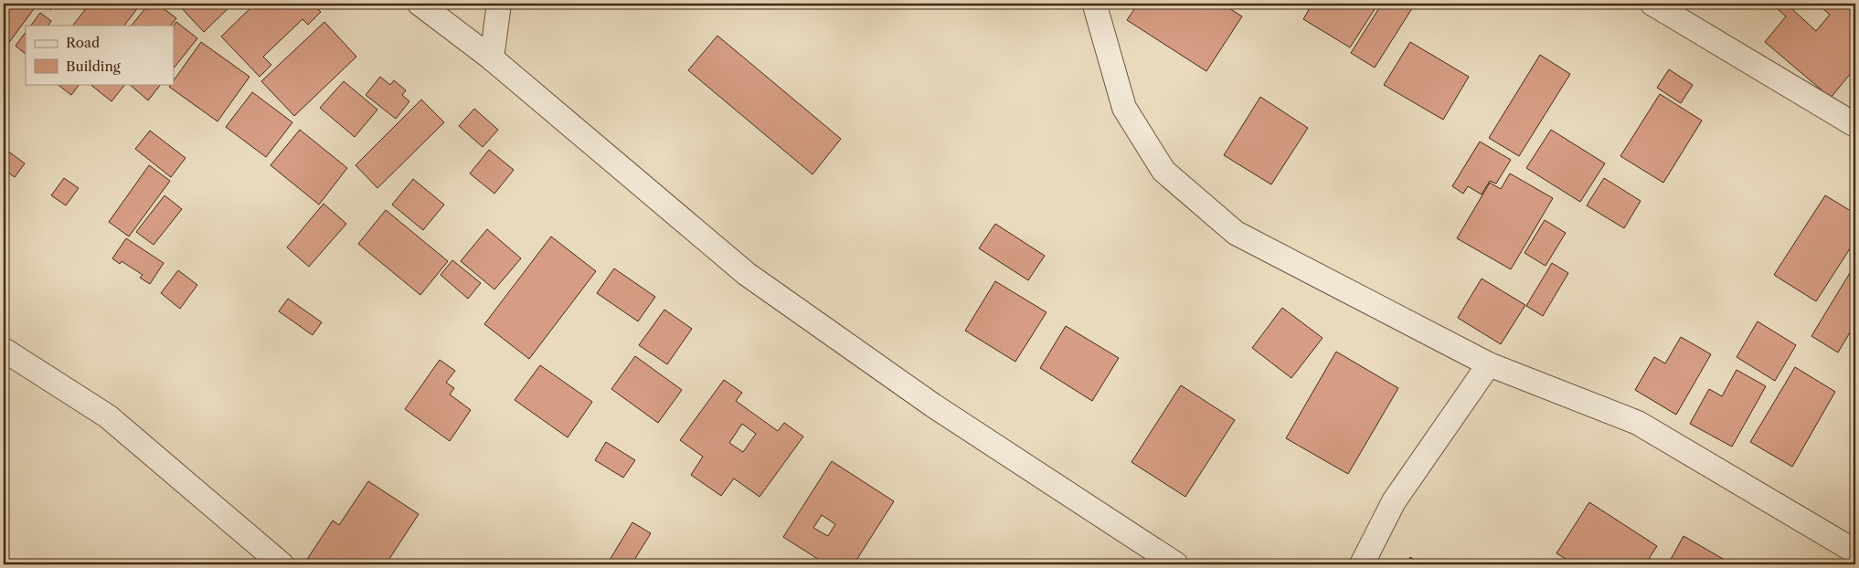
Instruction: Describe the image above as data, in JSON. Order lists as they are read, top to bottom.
{
  "legend": ["Road", "Building"]
}
